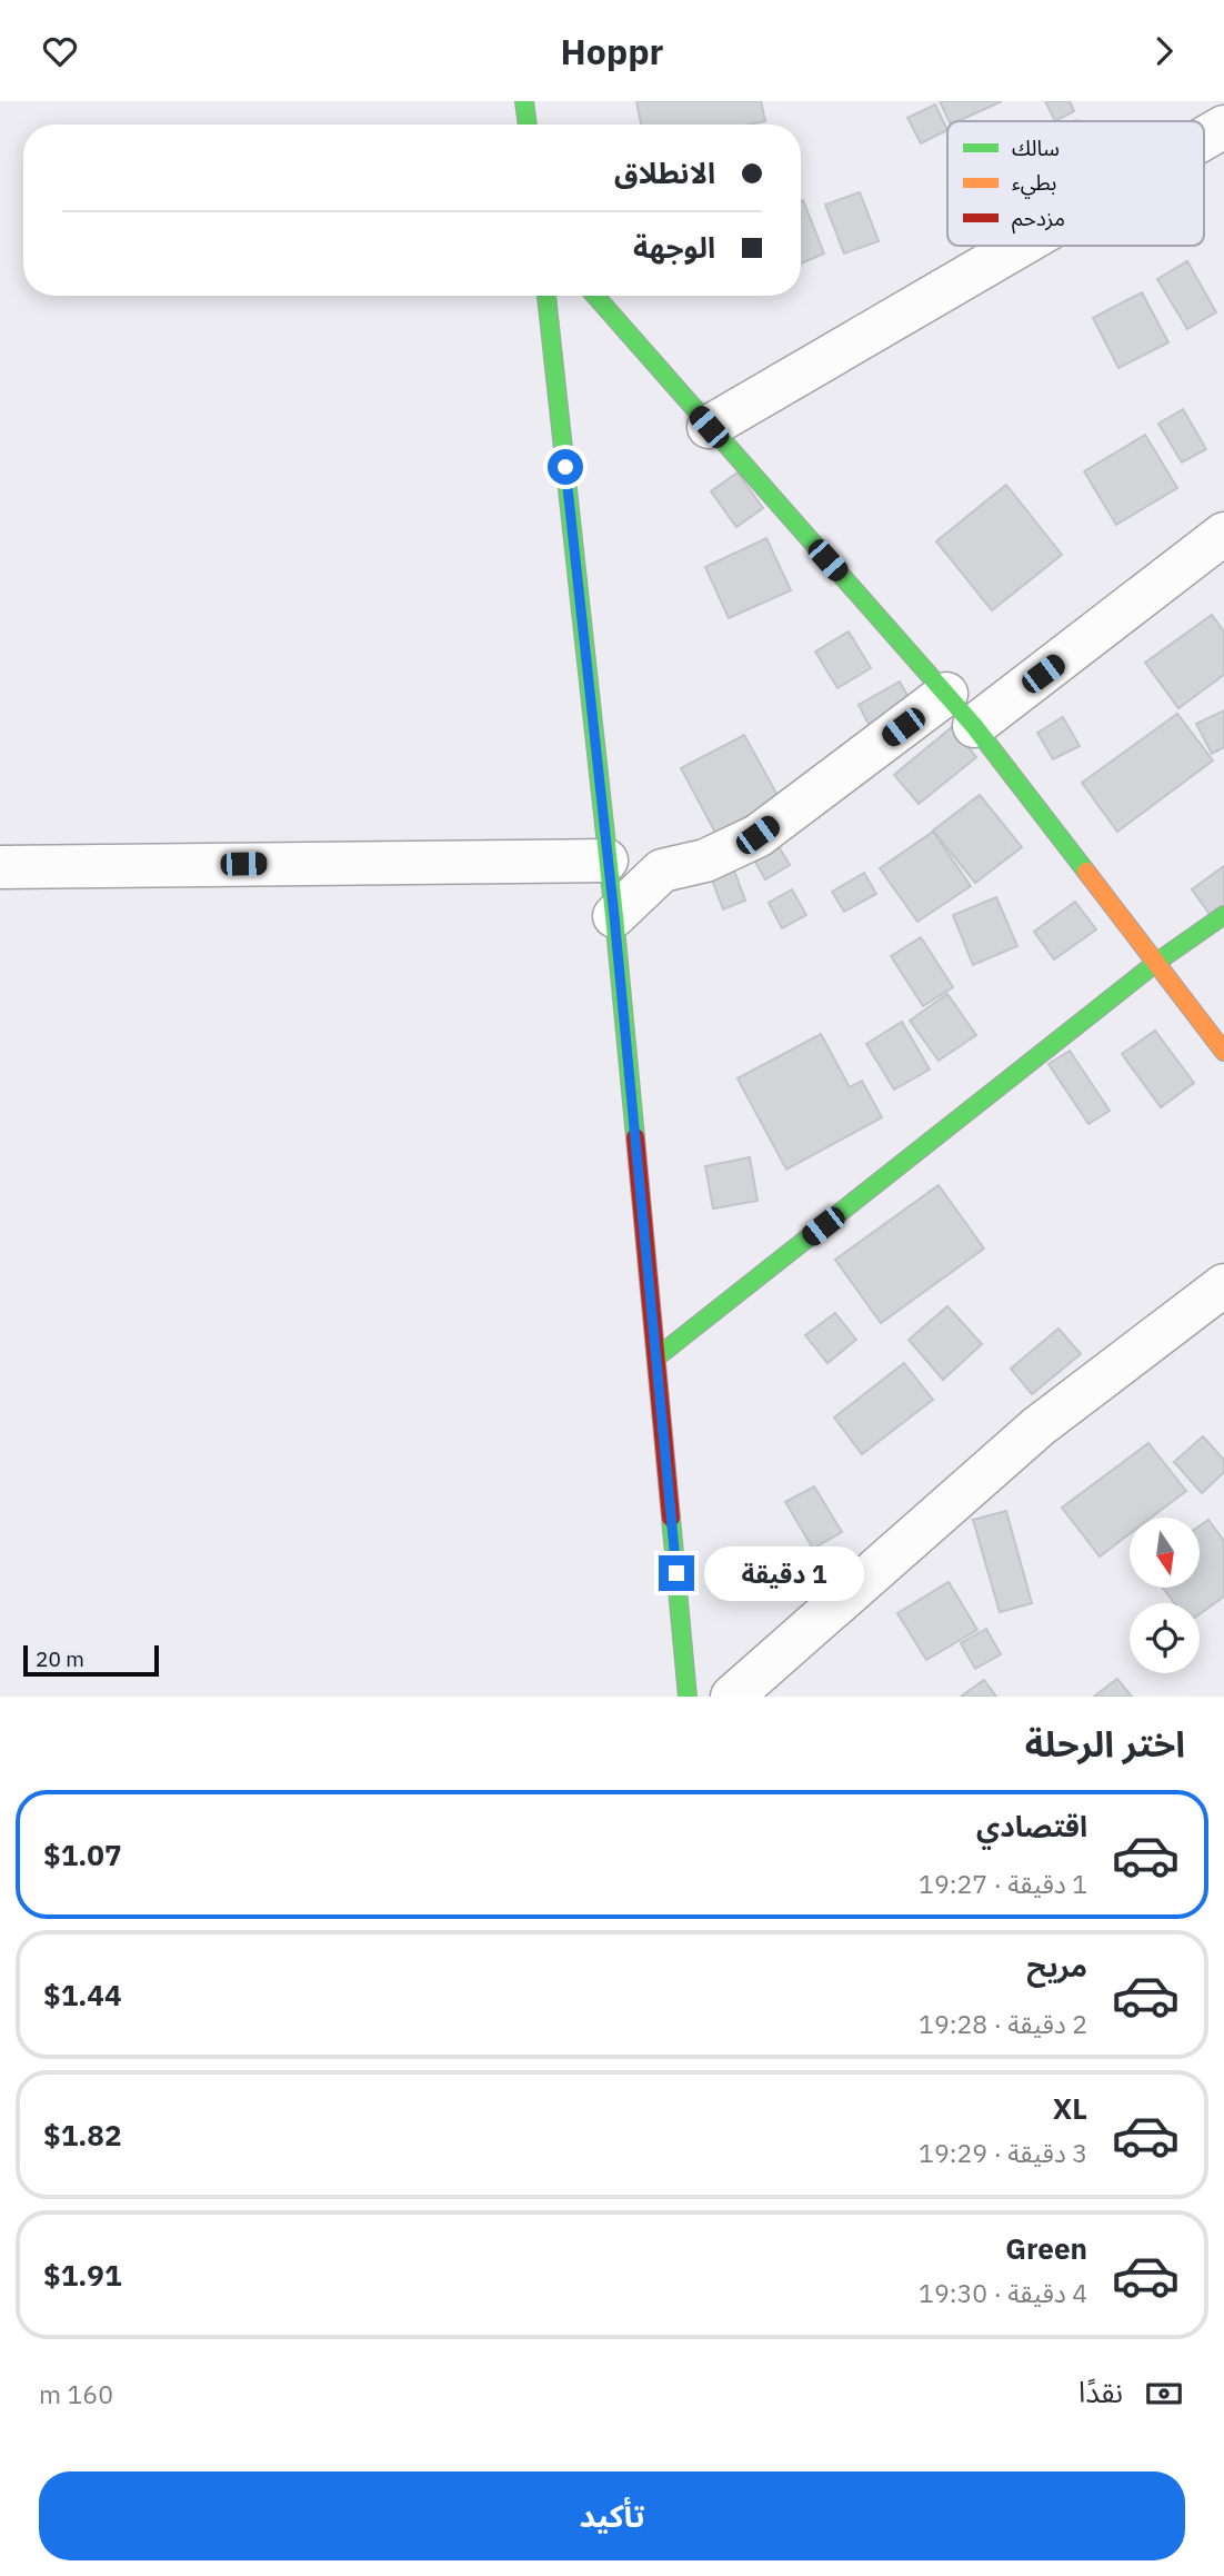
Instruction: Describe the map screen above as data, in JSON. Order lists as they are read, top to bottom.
{
  "legend": ["سالك", "بطيء", "مزدحم"],
  "scale_bar": "20 m",
  "north": "bottom",
  "page": {
    "header": "Hoppr",
    "banner": ["الانطلاق", "الوجهة"],
    "bubble": "1 دقيقة",
    "scale": "20 m",
    "heading": "اختر الرحلة",
    "list": [
      {
        "name": "اقتصادي",
        "note": "1 دقيقة · 19:27",
        "value": "$1.07"
      },
      {
        "name": "مريح",
        "note": "2 دقيقة · 19:28",
        "value": "$1.44"
      },
      {
        "name": "XL",
        "note": "3 دقيقة · 19:29",
        "value": "$1.82"
      },
      {
        "name": "Green",
        "note": "4 دقيقة · 19:30",
        "value": "$1.91"
      }
    ],
    "pay": ["نقدًا", "160 m"],
    "buttons": "تأكيد"
  }
}
